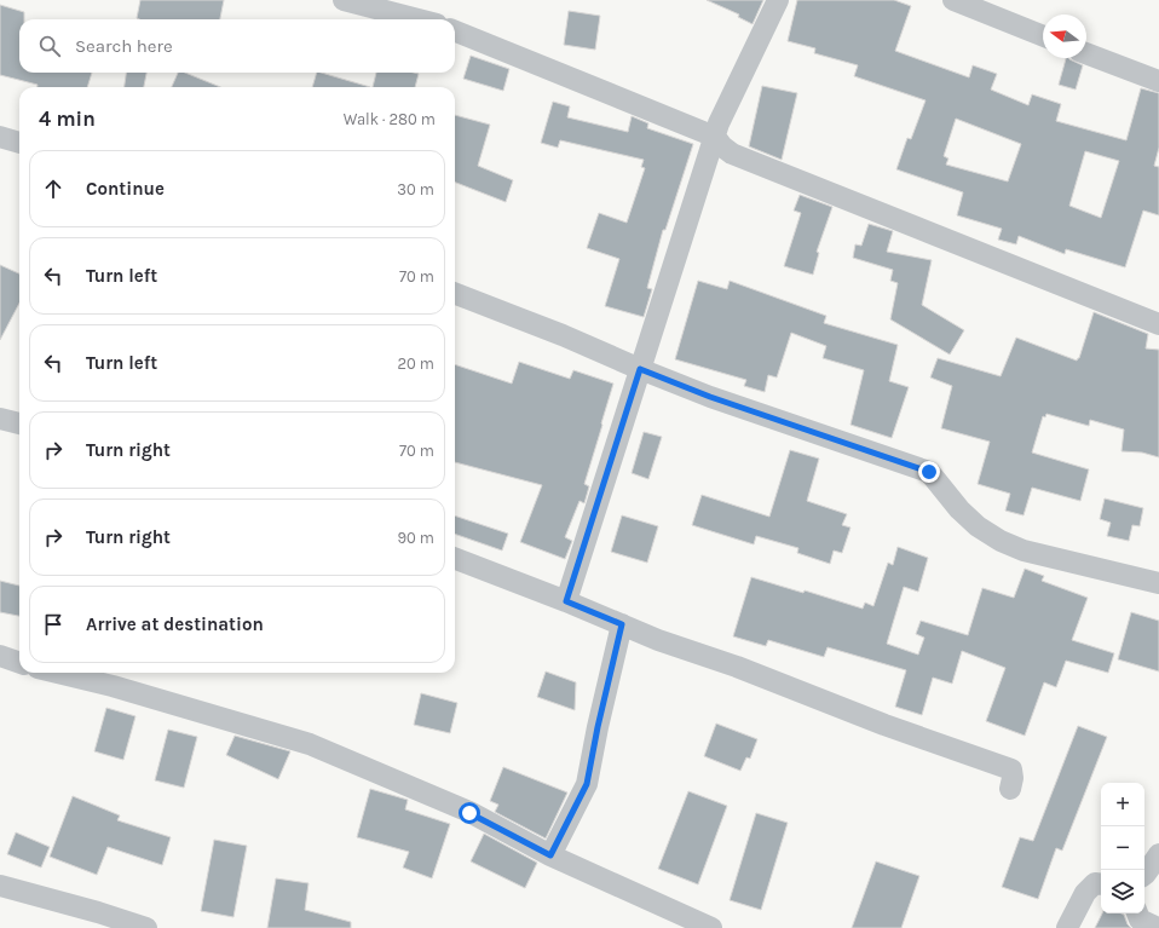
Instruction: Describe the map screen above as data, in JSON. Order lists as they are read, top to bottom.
{
  "north": "left",
  "page": {
    "search": "Search here",
    "heading": ["4 min", "Walk · 280 m"],
    "list": [
      ["Continue", "30 m"],
      ["Turn left", "70 m"],
      ["Turn left", "20 m"],
      ["Turn right", "70 m"],
      ["Turn right", "90 m"],
      "Arrive at destination"
    ],
    "map_buttons": ["+", "−"]
  }
}
